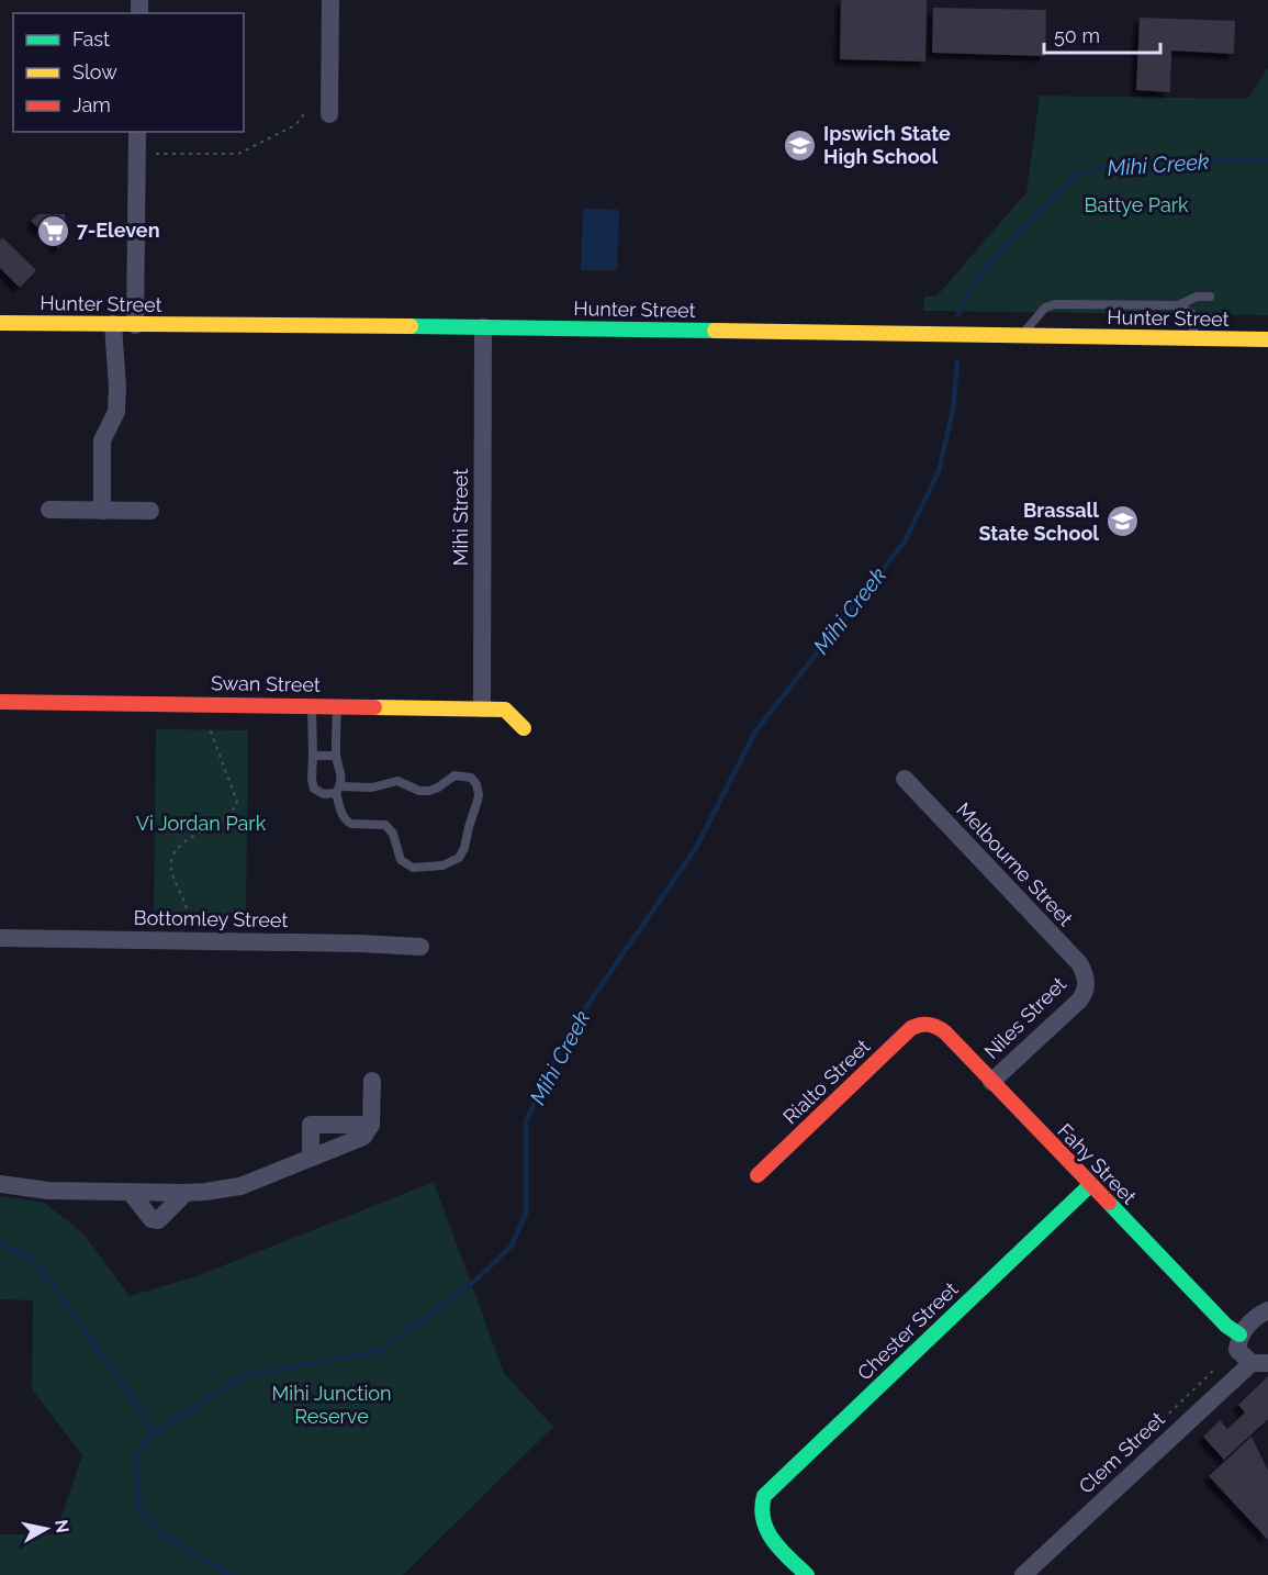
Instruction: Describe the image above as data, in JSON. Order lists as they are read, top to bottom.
{
  "streets": {
    "street": [
      "Hunter Street",
      "Mihi Street",
      "Swan Street",
      "Melbourne Street",
      "Bottomley Street",
      "Niles Street",
      "Rialto Street",
      "Fahy Street",
      "Chester Street",
      "Clem Street"
    ]
  },
  "crossings": [
    ["Hunter Street", "Mihi Street"],
    ["Mihi Street", "Swan Street"],
    ["Melbourne Street", "Niles Street"],
    ["Niles Street", "Fahy Street"],
    ["Rialto Street", "Fahy Street"],
    ["Fahy Street", "Chester Street"]
  ],
  "water": ["Mihi Creek"],
  "parks": ["Battye Park", "Vi Jordan Park", "Mihi Junction Reserve"],
  "places": {
    "school or university": ["Ipswich State High School", "Brassall State School"],
    "supermarket": ["7-Eleven"]
  },
  "legend": ["Fast", "Slow", "Jam"],
  "scale_bar": "50 m",
  "north": "right"
}
